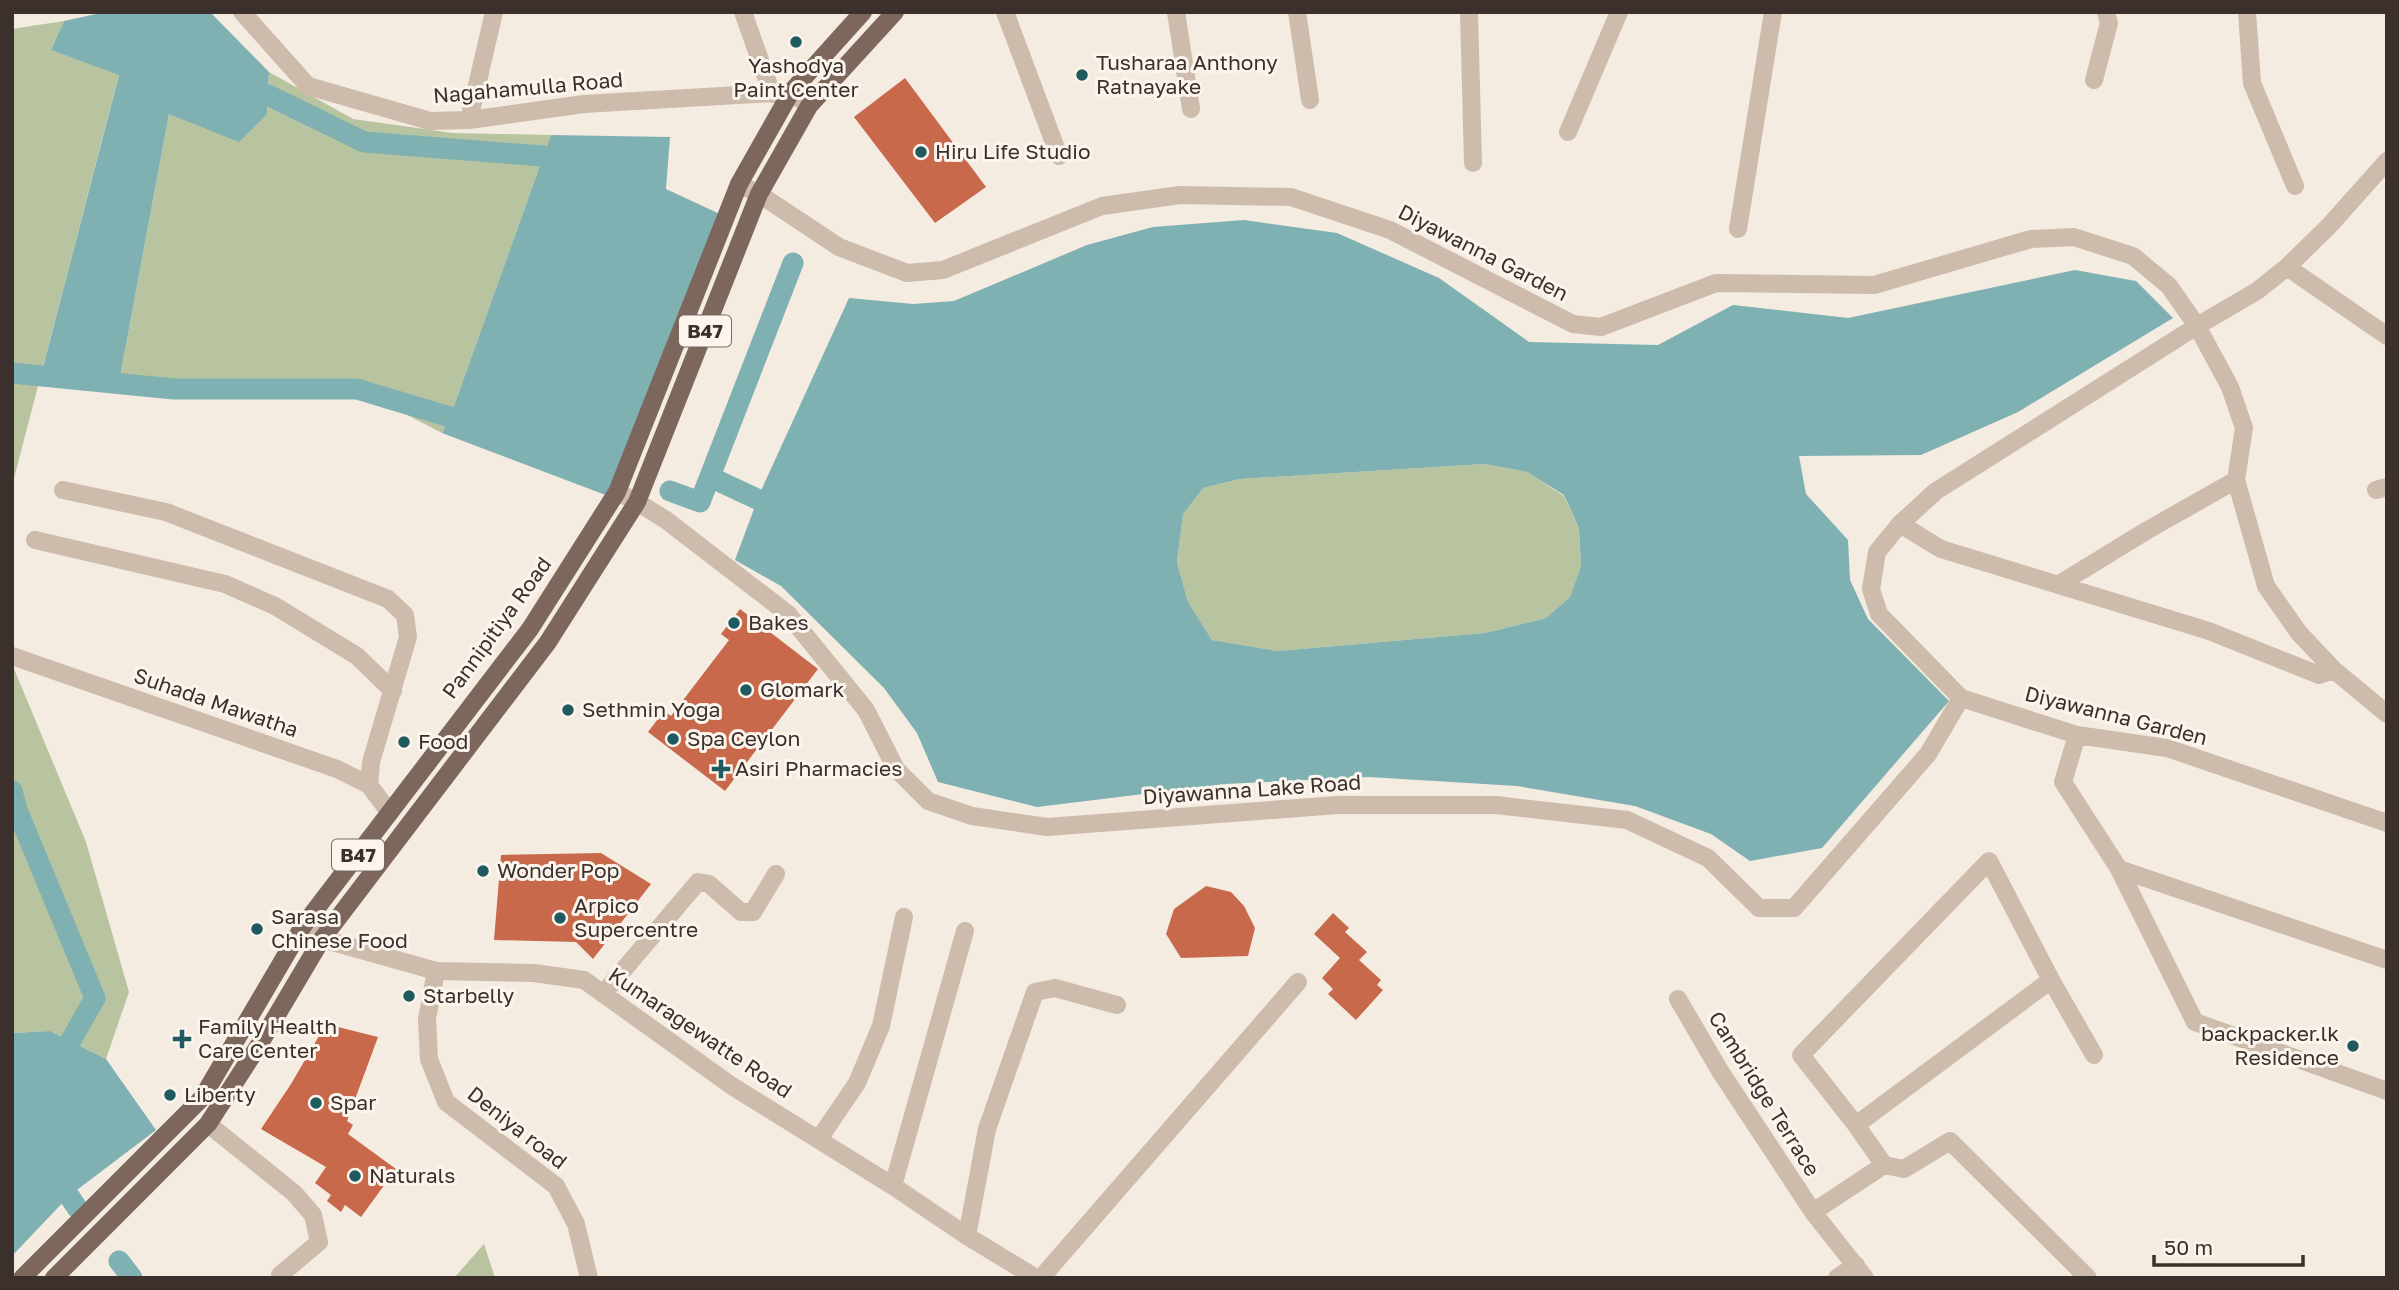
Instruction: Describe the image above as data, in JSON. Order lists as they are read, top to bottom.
{
  "streets": {
    "main road": ["B47", "Pannipitiya Road"],
    "street": [
      "Nagahamulla Road",
      "Diyawanna Garden",
      "Suhada Mawatha",
      "Diyawanna Lake Road",
      "Kumaragewatte Road",
      "Cambridge Terrace",
      "Deniya road"
    ]
  },
  "crossings": [
    ["Nagahamulla Road", "Pannipitiya Road"],
    ["Diyawanna Garden", "B47"],
    ["Diyawanna Garden", "Pannipitiya Road"],
    ["Diyawanna Garden", "Diyawanna Lake Road"],
    ["B47", "Diyawanna Lake Road"],
    ["B47", "Kumaragewatte Road"],
    ["Pannipitiya Road", "Suhada Mawatha"],
    ["Pannipitiya Road", "Diyawanna Lake Road"],
    ["Pannipitiya Road", "Kumaragewatte Road"],
    ["Kumaragewatte Road", "Deniya road"]
  ],
  "places": {
    "other": [
      "Yashodya Paint Center",
      "Tusharaa Anthony Ratnayake",
      "Hiru Life Studio",
      "Bakes",
      "Glomark",
      "Sethmin Yoga",
      "Spa Ceylon",
      "Food",
      "Wonder Pop",
      "Arpico Supercentre",
      "Sarasa Chinese Food",
      "Starbelly",
      "backpacker.lk Residence",
      "Liberty",
      "Spar",
      "Naturals"
    ],
    "health": ["Asiri Pharmacies", "Family Health Care Center"]
  },
  "scale_bar": "50 m"
}
